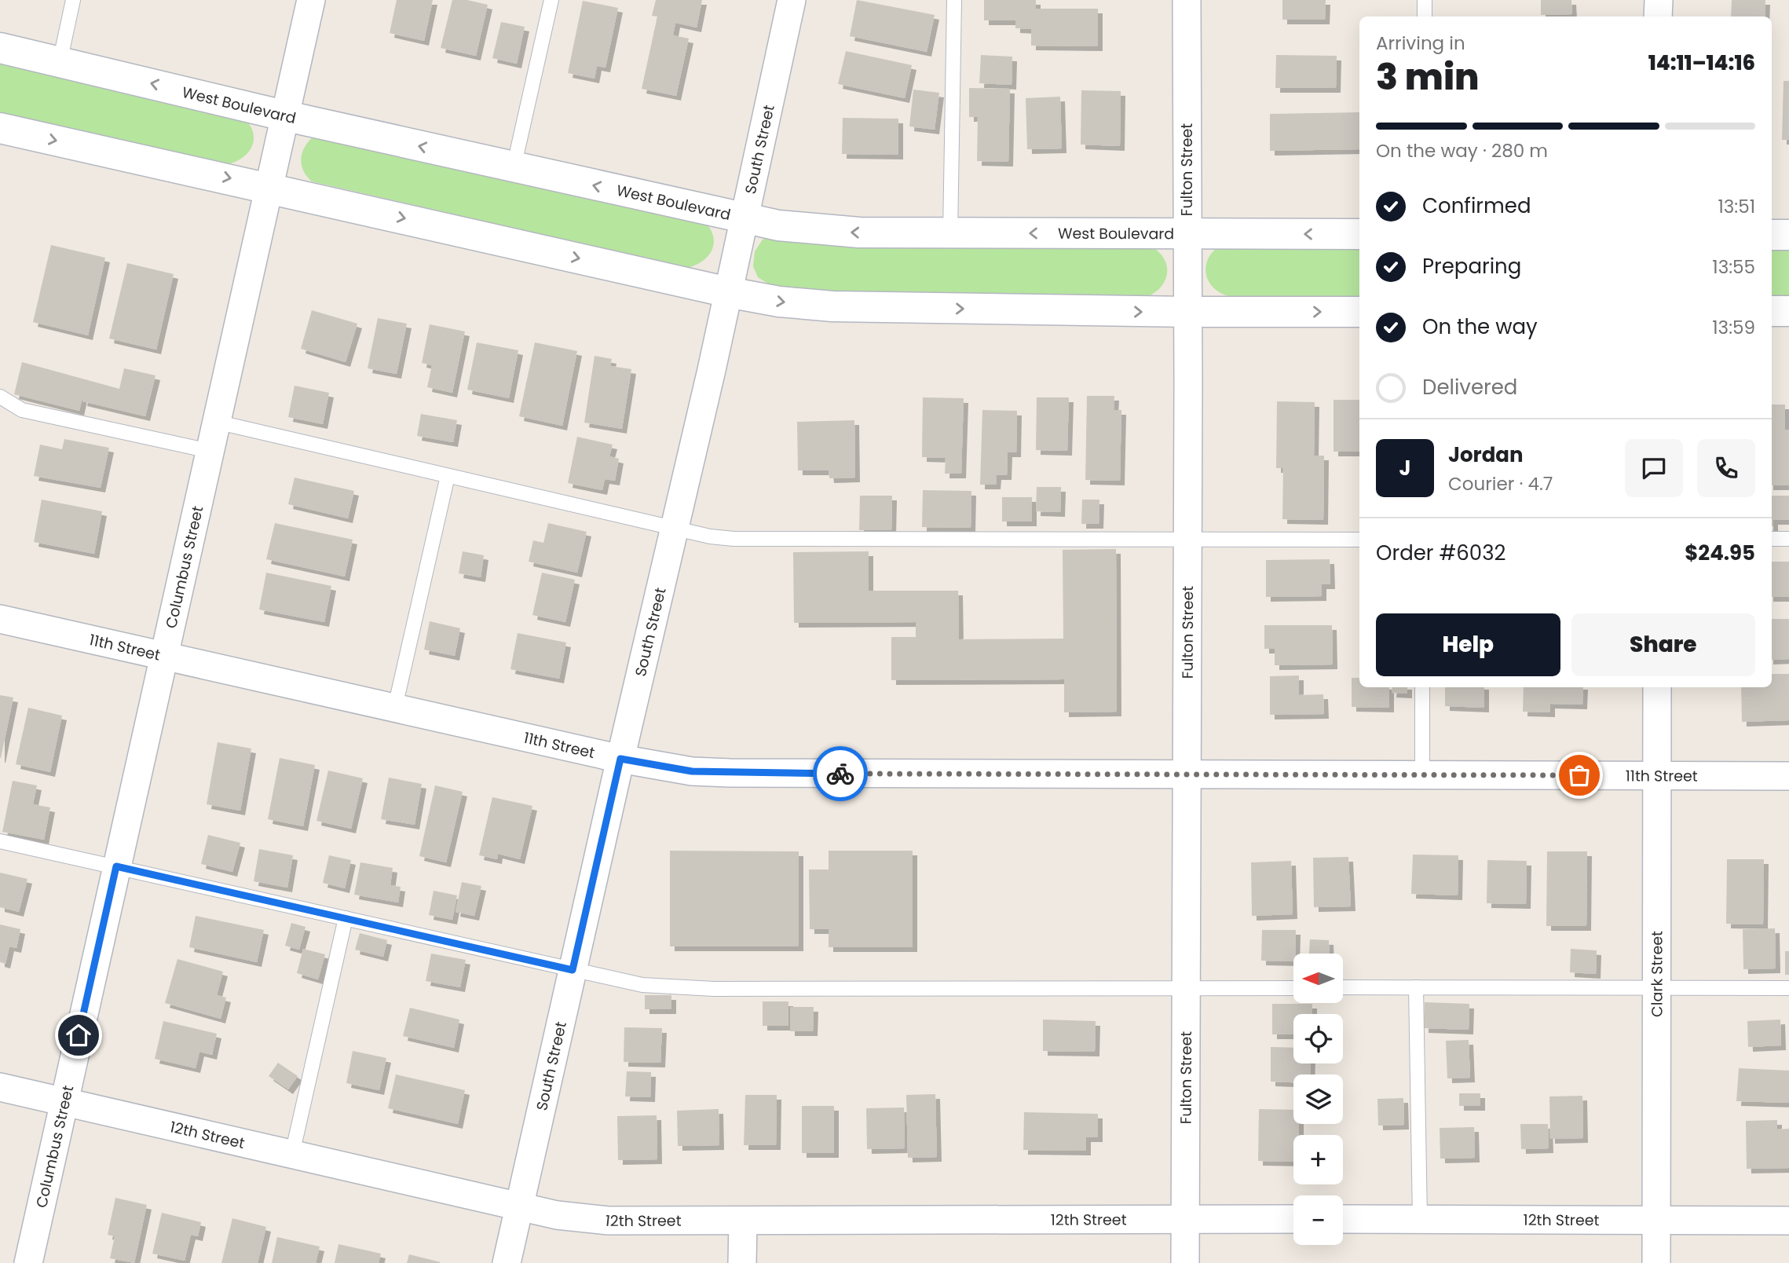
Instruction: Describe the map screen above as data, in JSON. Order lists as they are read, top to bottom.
{
  "streets": {
    "street": [
      "West Boulevard",
      "South Street",
      "Fulton Street",
      "Columbus Street",
      "11th Street",
      "Clark Street",
      "12th Street"
    ]
  },
  "crossings": [
    ["West Boulevard", "South Street"],
    ["West Boulevard", "Fulton Street"],
    ["West Boulevard", "Columbus Street"],
    ["South Street", "11th Street"],
    ["South Street", "12th Street"],
    ["Fulton Street", "11th Street"],
    ["Fulton Street", "12th Street"],
    ["Columbus Street", "11th Street"],
    ["Columbus Street", "12th Street"],
    ["11th Street", "Clark Street"],
    ["Clark Street", "12th Street"]
  ],
  "north": "left",
  "page": {
    "heading": ["3 min", "Arriving in", "14:11–14:16"],
    "panel": [
      "Jordan",
      "Courier · 4.7",
      "Order #6032",
      "$24.95"
    ],
    "bar": "On the way · 280 m",
    "list": [
      ["Confirmed", "13:51"],
      ["Preparing", "13:55"],
      ["On the way", "13:59"],
      "Delivered"
    ],
    "round": "J",
    "buttons": ["Help", "Share"],
    "map_buttons": ["+", "−"]
  }
}
